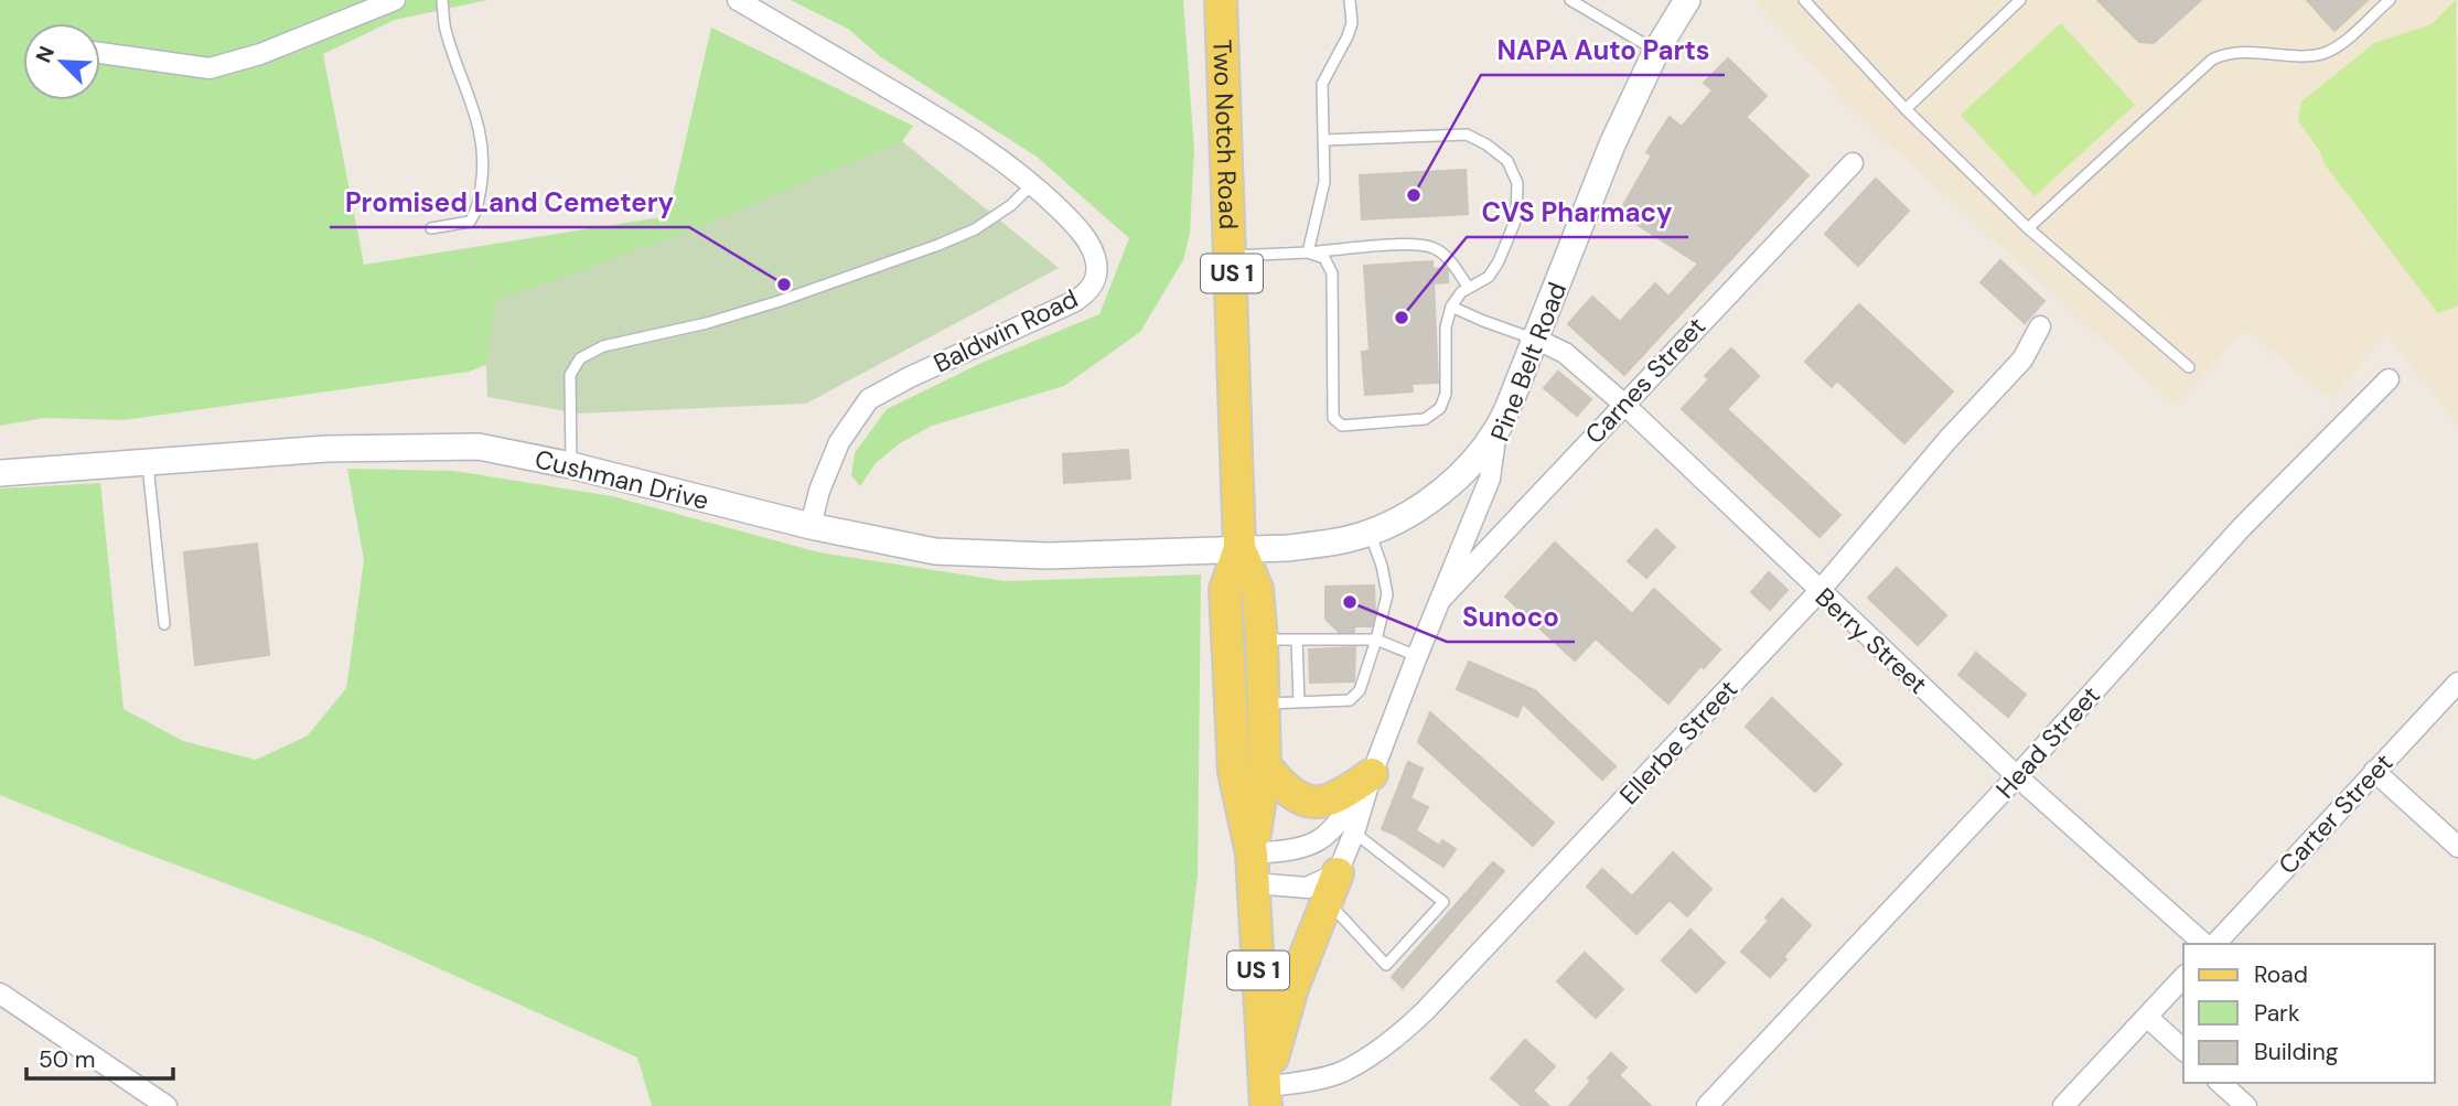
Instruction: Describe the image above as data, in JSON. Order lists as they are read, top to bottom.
{
  "streets": {
    "main road": ["Two Notch Road", "US 1"],
    "street": [
      "Baldwin Road",
      "Pine Belt Road",
      "Carnes Street",
      "Cushman Drive",
      "Berry Street",
      "Ellerbe Street",
      "Head Street",
      "Carter Street"
    ]
  },
  "crossings": [
    ["Two Notch Road", "Pine Belt Road"],
    ["Two Notch Road", "Cushman Drive"],
    ["Two Notch Road", "Ellerbe Street"],
    ["Baldwin Road", "Cushman Drive"],
    ["Pine Belt Road", "Carnes Street"],
    ["Pine Belt Road", "Cushman Drive"],
    ["Pine Belt Road", "Berry Street"],
    ["Carnes Street", "Berry Street"],
    ["Berry Street", "Ellerbe Street"],
    ["Berry Street", "Head Street"]
  ],
  "places": [
    "NAPA Auto Parts",
    "Promised Land Cemetery",
    "CVS Pharmacy",
    "Sunoco"
  ],
  "legend": ["Road", "Park", "Building"],
  "scale_bar": "50 m",
  "north": "top left"
}
